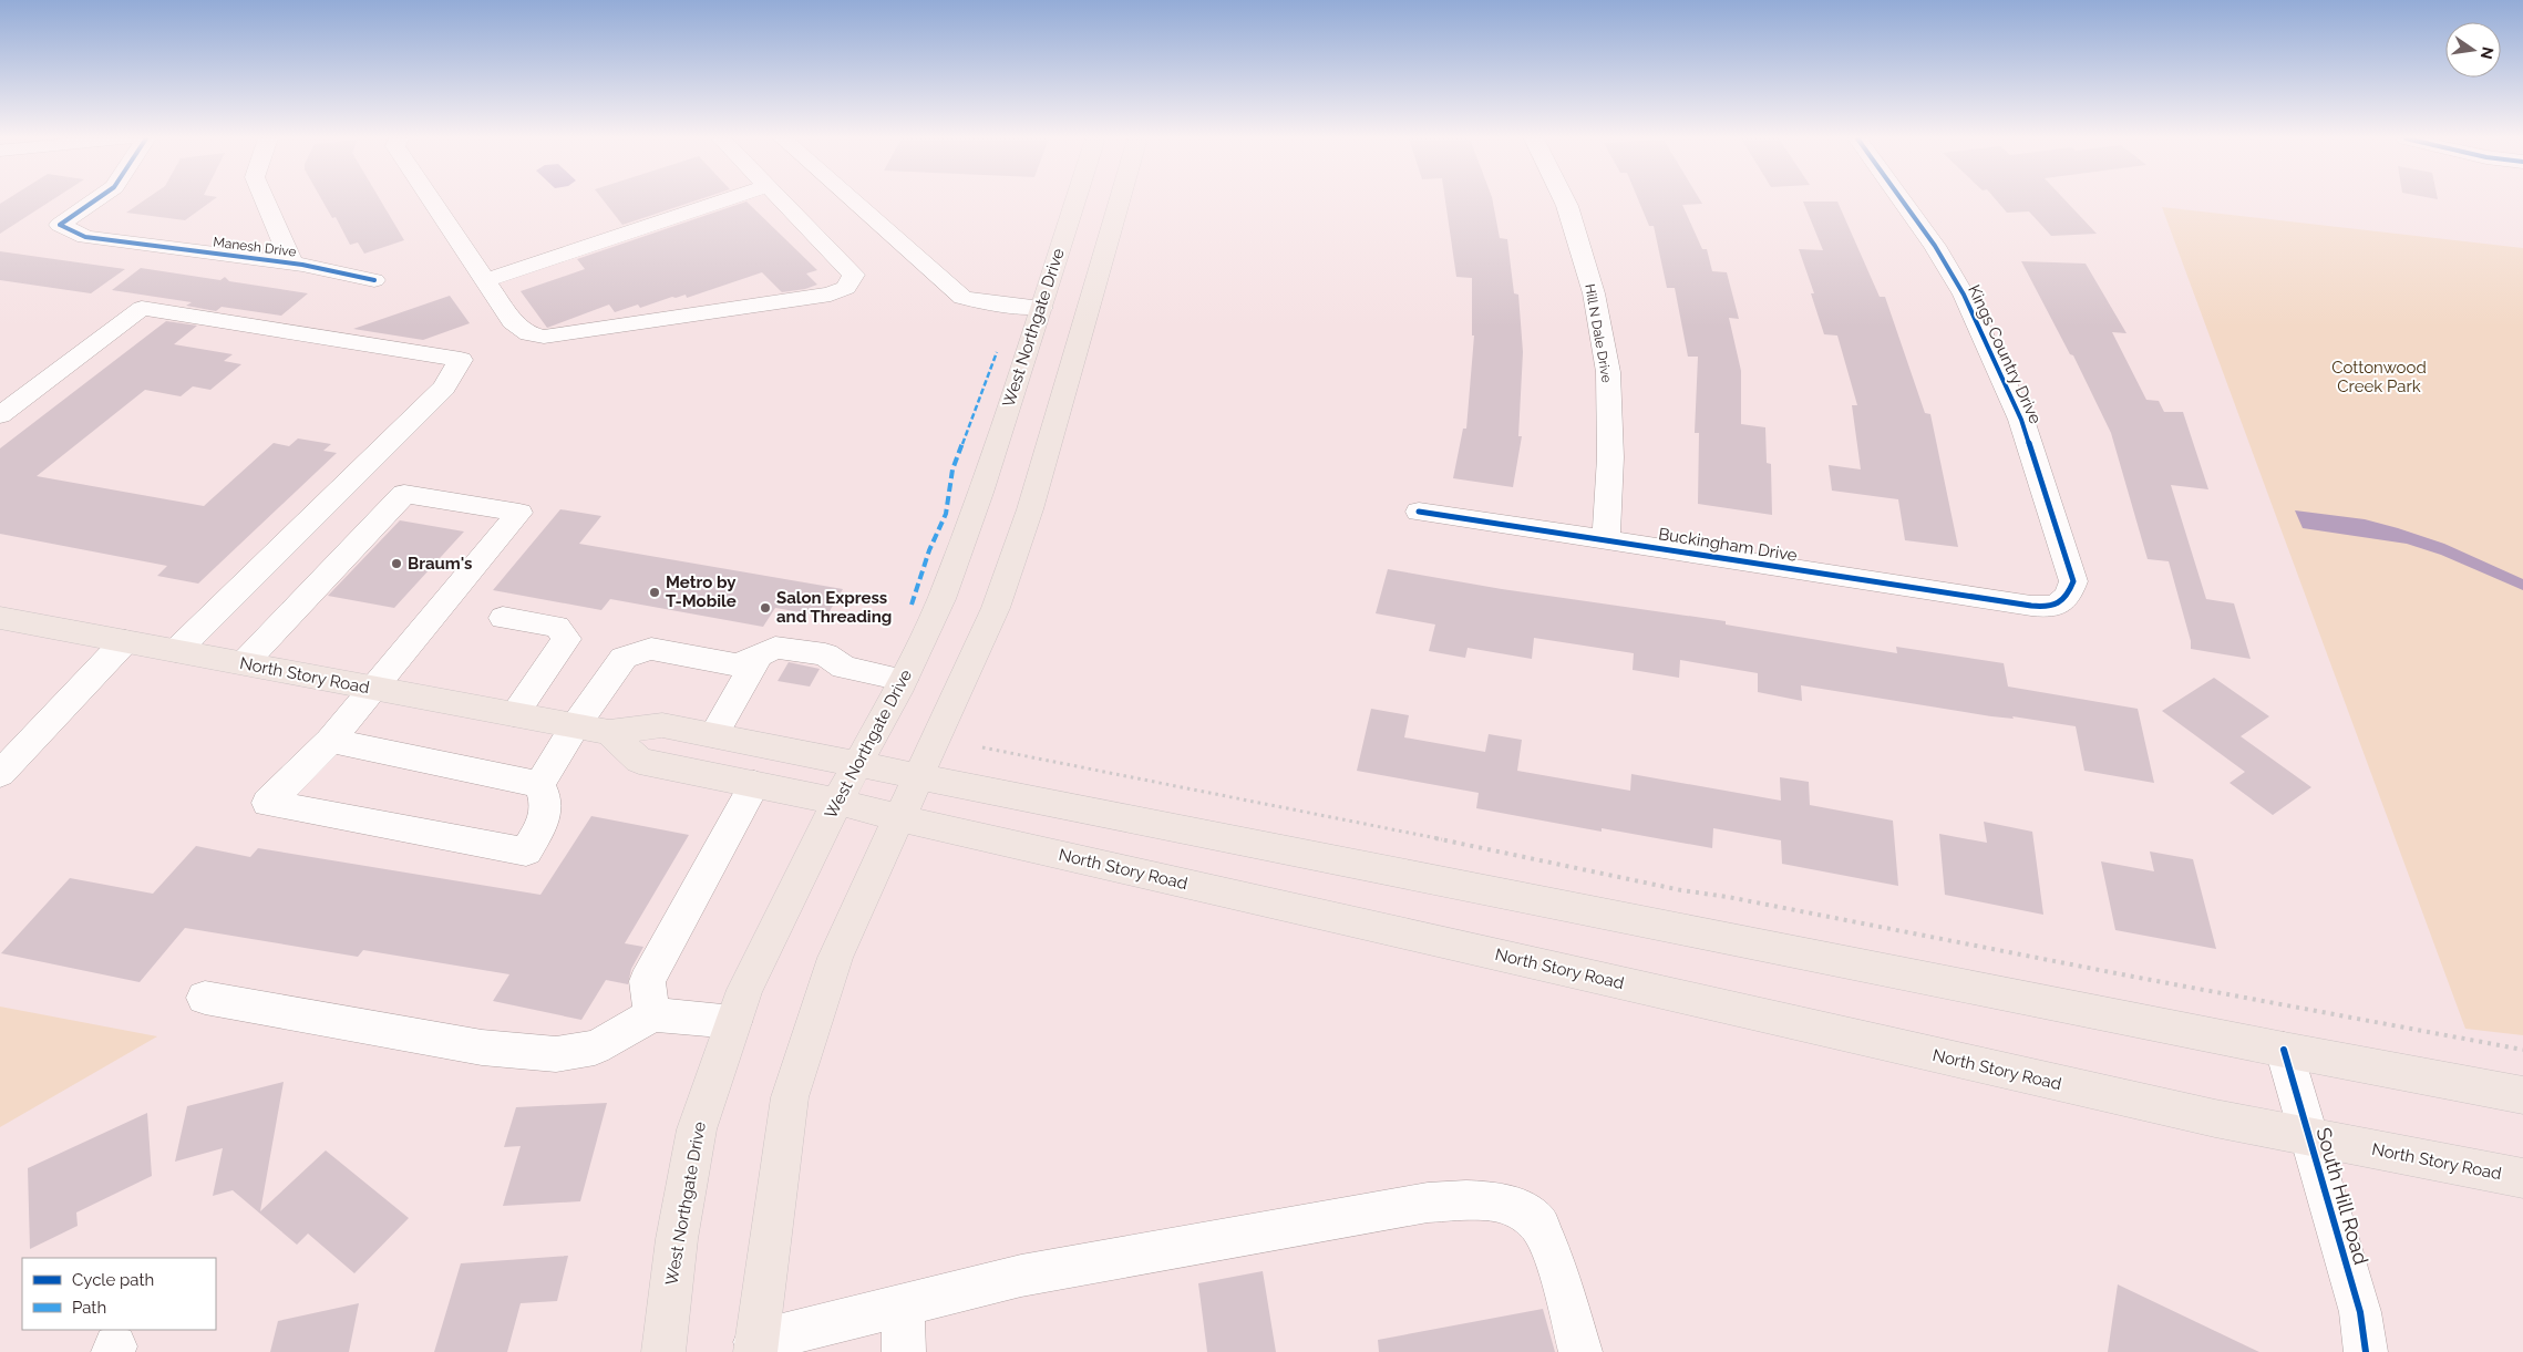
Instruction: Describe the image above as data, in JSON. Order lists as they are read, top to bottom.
{
  "streets": {
    "main road": ["West Northgate Drive", "North Story Road"],
    "street": [
      "Manesh Drive",
      "Hill N Dale Drive",
      "Kings Country Drive",
      "Buckingham Drive",
      "South Hill Road"
    ]
  },
  "crossings": [
    ["West Northgate Drive", "North Story Road"],
    ["Hill N Dale Drive", "Buckingham Drive"],
    ["Kings Country Drive", "Buckingham Drive"],
    ["North Story Road", "South Hill Road"]
  ],
  "parks": ["Cottonwood Creek Park"],
  "places": ["Braum's", "Metro by T-Mobile", "Salon Express and Threading"],
  "legend": ["Cycle path", "Path"],
  "north": "right"
}
